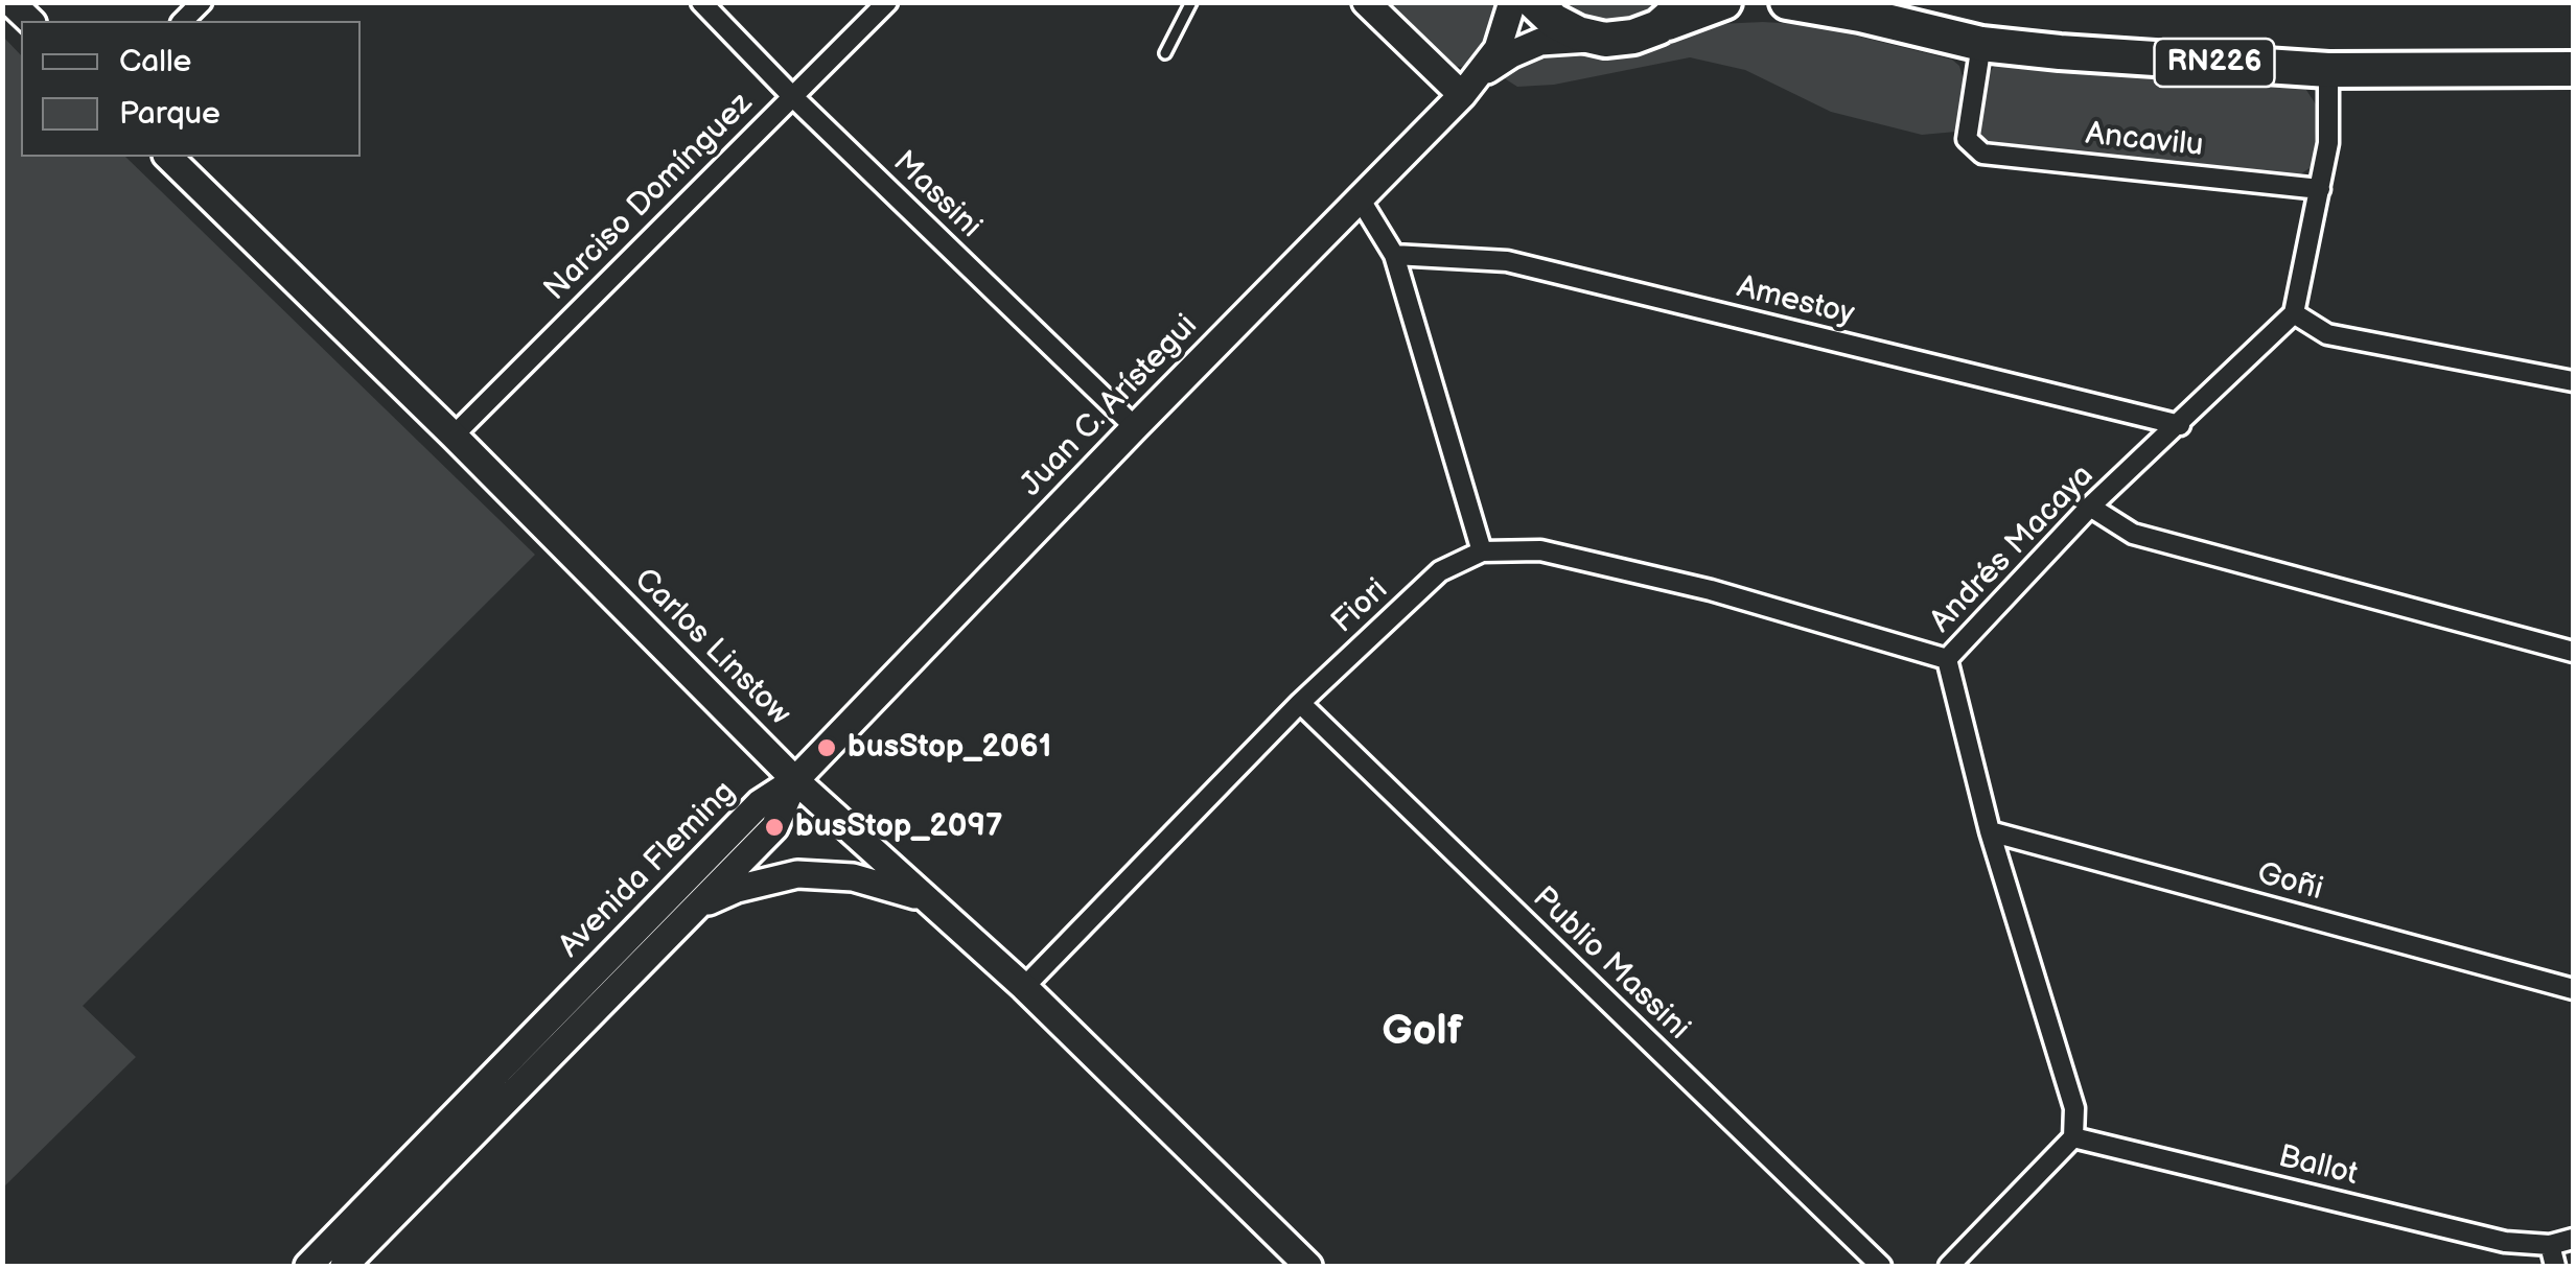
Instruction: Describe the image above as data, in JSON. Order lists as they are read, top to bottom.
{
  "streets": {
    "highway": ["RN226"],
    "main road": ["Juan C. Arístegui", "Carlos Linstow", "Avenida Fleming"],
    "street": [
      "Ancavilu",
      "Massini",
      "Narciso Domínguez",
      "Amestoy",
      "Andrés Macaya",
      "Fiori",
      "Goñi",
      "Publio Massini",
      "Ballot"
    ]
  },
  "crossings": [
    ["RN226", "Ancavilu"],
    ["Massini", "Narciso Domínguez"],
    ["Massini", "Juan C. Arístegui"],
    ["Narciso Domínguez", "Carlos Linstow"],
    ["Amestoy", "Andrés Macaya"],
    ["Juan C. Arístegui", "Carlos Linstow"],
    ["Juan C. Arístegui", "Avenida Fleming"],
    ["Andrés Macaya", "Goñi"],
    ["Andrés Macaya", "Ballot"],
    ["Fiori", "Carlos Linstow"],
    ["Fiori", "Publio Massini"],
    ["Carlos Linstow", "Avenida Fleming"]
  ],
  "districts": ["Golf"],
  "places": ["busStop_2061", "busStop_2097"],
  "legend": ["Calle", "Parque"]
}
